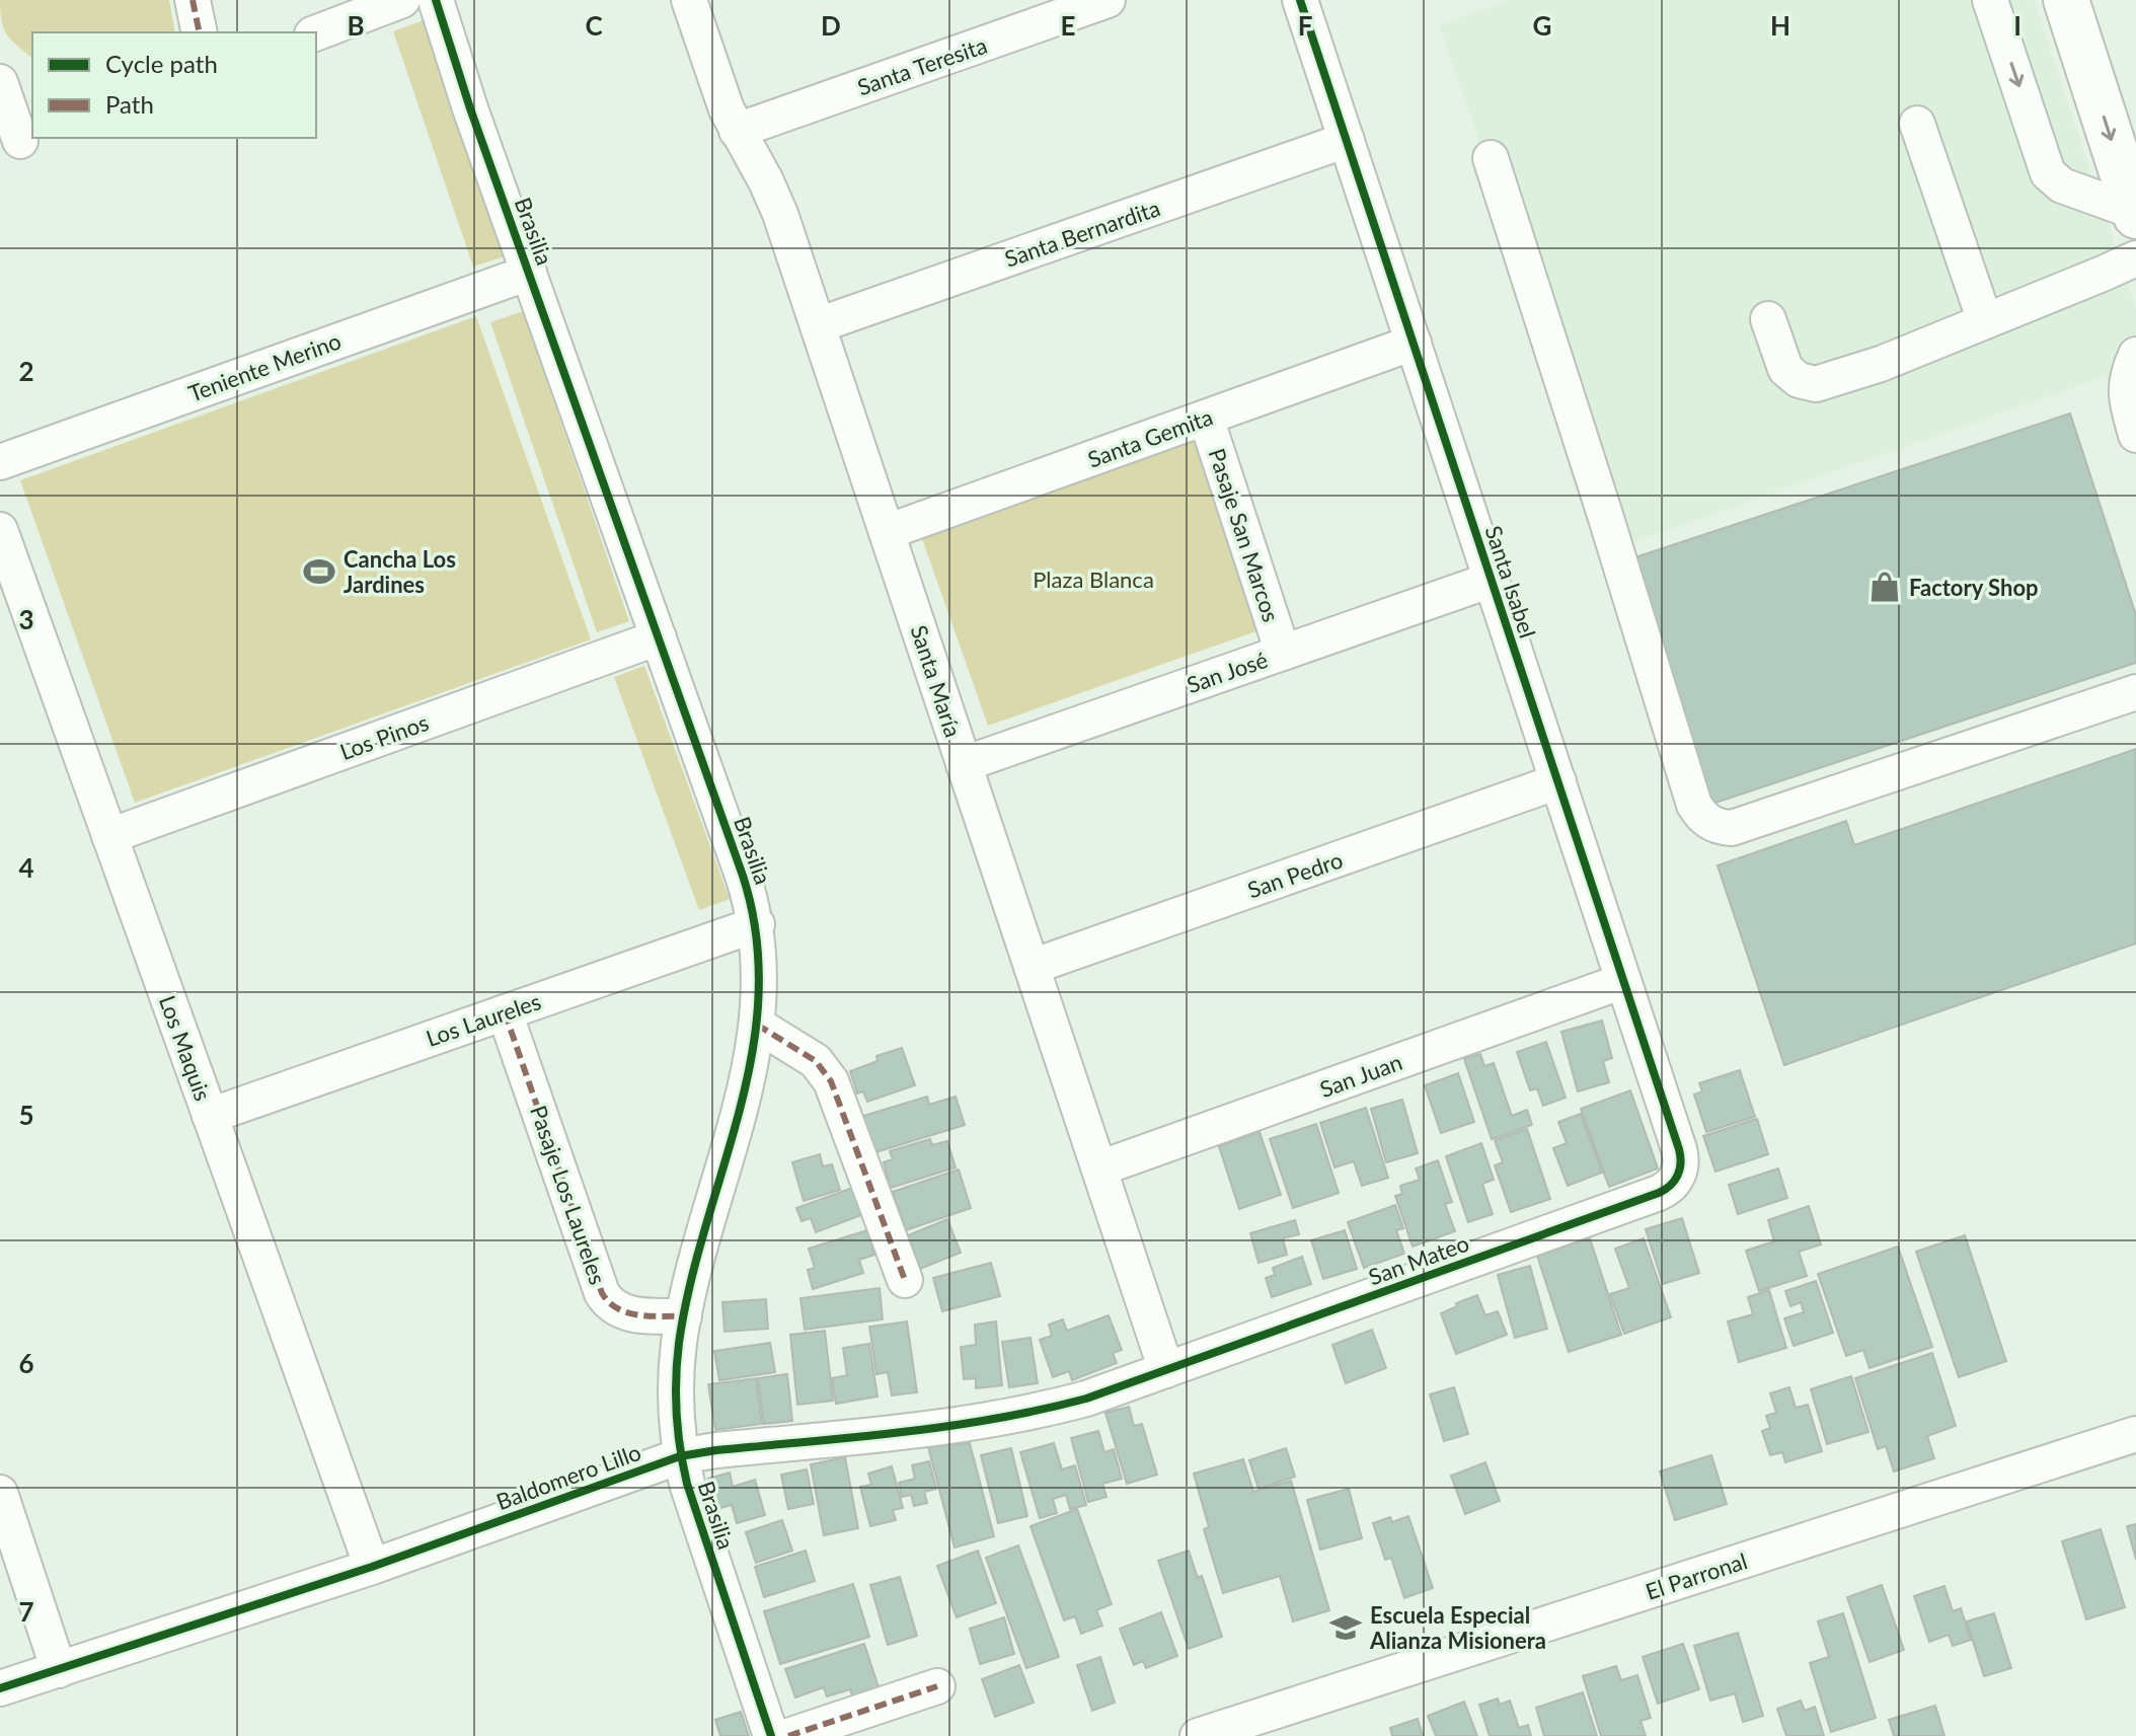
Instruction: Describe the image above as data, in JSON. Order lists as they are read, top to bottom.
{
  "streets": {
    "street": [
      "Santa Teresita",
      "Brasilia",
      "Santa Bernardita",
      "Teniente Merino",
      "Santa Gemita",
      "Pasaje San Marcos",
      "Santa Isabel",
      "San José",
      "Santa María",
      "Los Pinos",
      "San Pedro",
      "Los Laureles",
      "Los Maquis",
      "San Juan",
      "Pasaje Los Laureles",
      "San Mateo",
      "Baldomero Lillo",
      "El Parronal"
    ]
  },
  "crossings": [
    ["Santa Teresita", "Santa María"],
    ["Brasilia", "Teniente Merino"],
    ["Brasilia", "Los Pinos"],
    ["Brasilia", "Los Laureles"],
    ["Brasilia", "Pasaje Los Laureles"],
    ["Brasilia", "Baldomero Lillo"],
    ["Santa Bernardita", "Santa Isabel"],
    ["Santa Bernardita", "Santa María"],
    ["Santa Gemita", "Pasaje San Marcos"],
    ["Santa Gemita", "Santa Isabel"],
    ["Santa Gemita", "Santa María"],
    ["Pasaje San Marcos", "San José"],
    ["Santa Isabel", "San José"],
    ["Santa Isabel", "San Pedro"],
    ["Santa Isabel", "San Juan"],
    ["Santa Isabel", "San Mateo"],
    ["San José", "Santa María"],
    ["Santa María", "San Pedro"],
    ["Santa María", "San Juan"],
    ["Santa María", "San Mateo"],
    ["Santa María", "Baldomero Lillo"],
    ["Los Pinos", "Los Maquis"],
    ["Los Laureles", "Los Maquis"],
    ["Los Laureles", "Pasaje Los Laureles"],
    ["Los Maquis", "Baldomero Lillo"],
    ["San Mateo", "Baldomero Lillo"]
  ],
  "parks": ["Plaza Blanca"],
  "places": {
    "sports": ["Cancha Los Jardines"],
    "shop": ["Factory Shop"],
    "school or university": ["Escuela Especial Alianza Misionera"]
  },
  "legend": ["Cycle path", "Path"],
  "grid": {
    "columns": [
      "B",
      "C",
      "D",
      "E",
      "F",
      "G",
      "H",
      "I"
    ],
    "rows": [
      "2",
      "3",
      "4",
      "5",
      "6",
      "7"
    ]
  }
}
